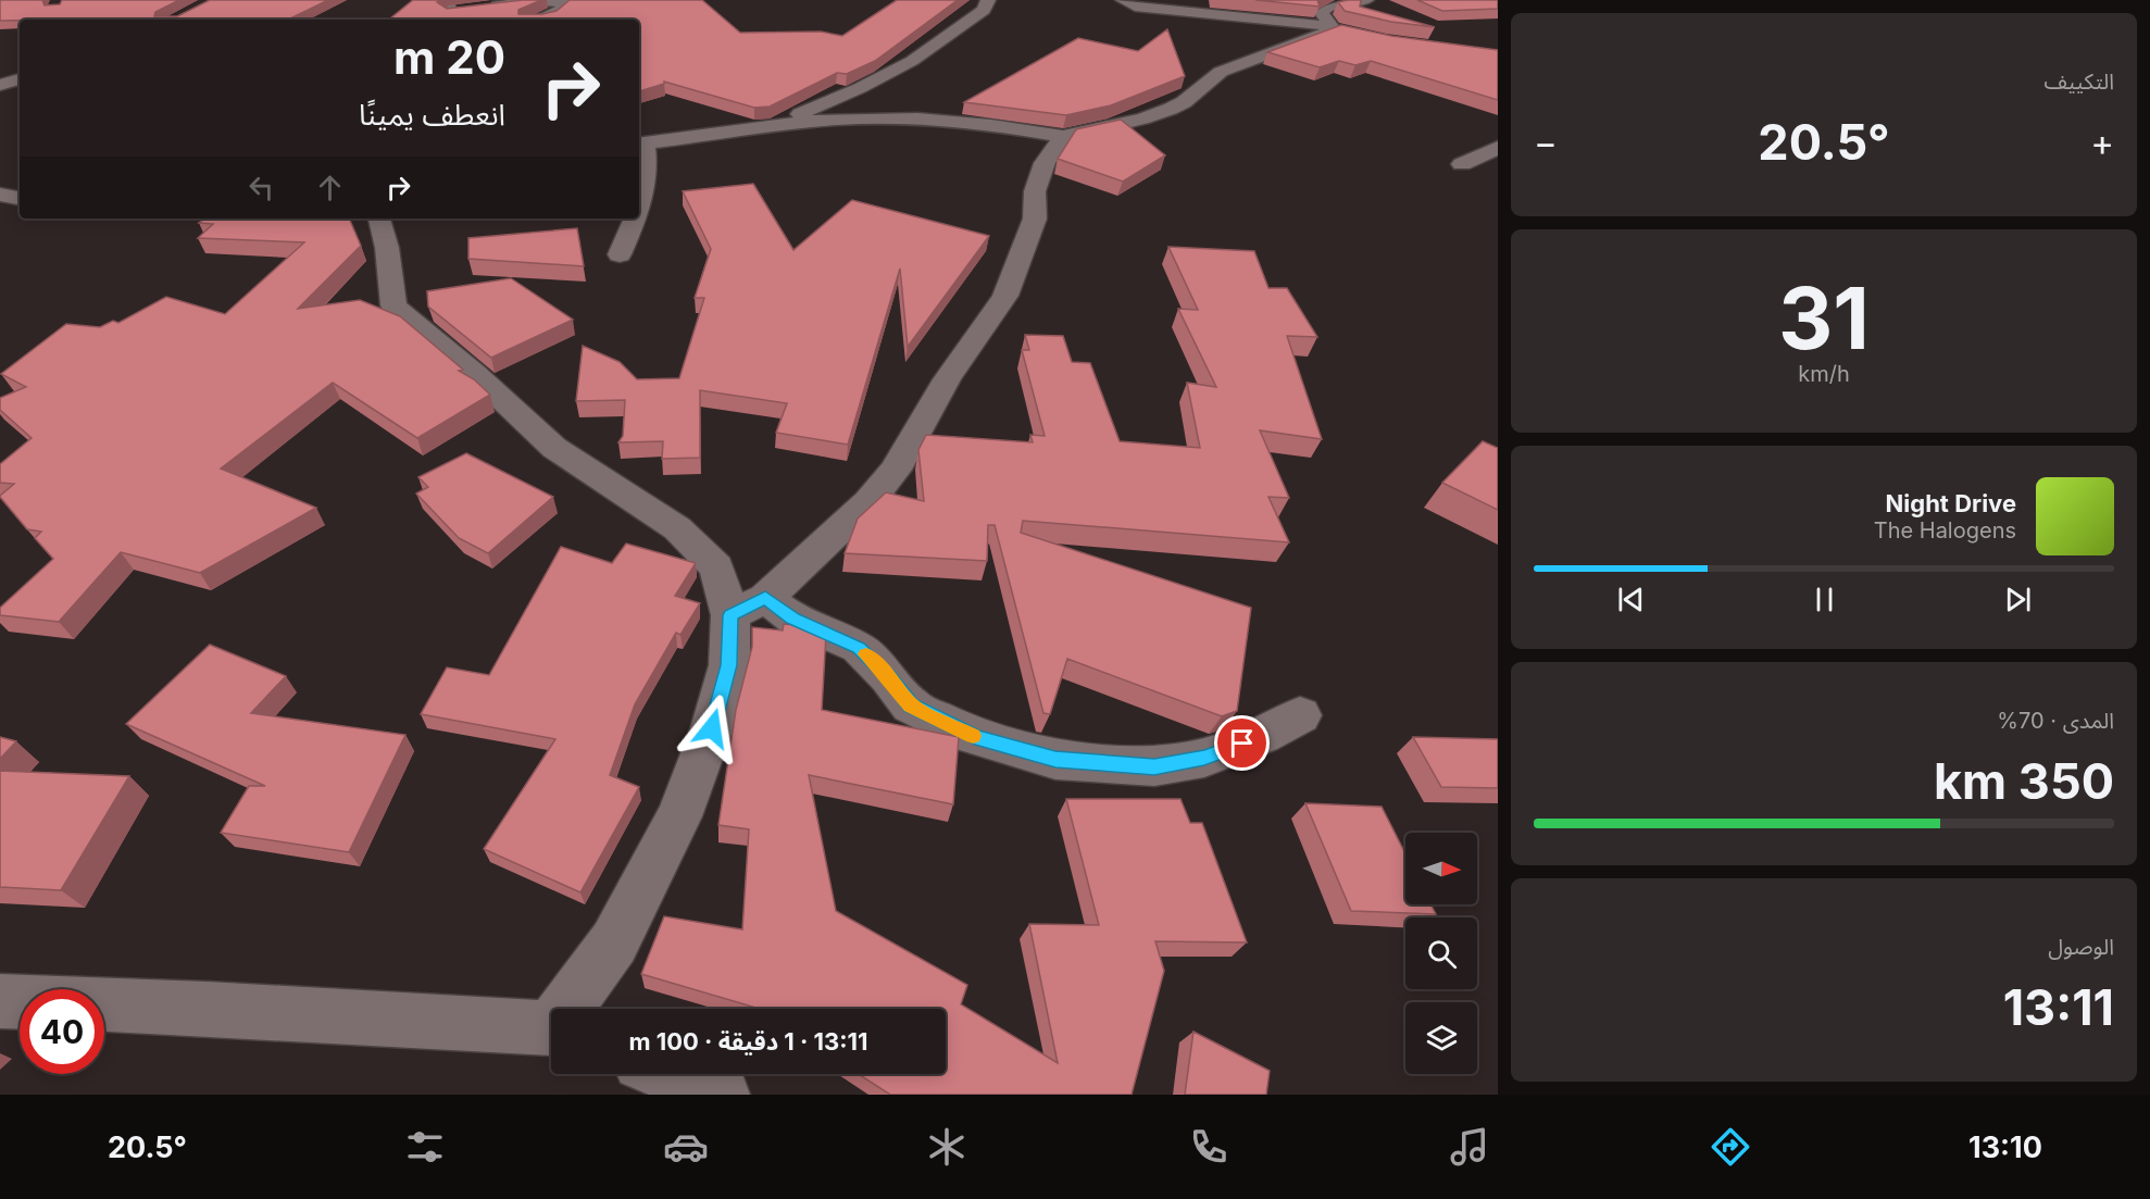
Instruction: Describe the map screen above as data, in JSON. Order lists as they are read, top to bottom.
{
  "north": "right",
  "page": {
    "tile": [
      "التكييف",
      ["31", "km/h"],
      ["المدى · 70%", "350 km"],
      ["الوصول", "13:11"]
    ],
    "turn": ["20 m", "انعطف يمينًا"],
    "heat": ["−", "20.5°", "+"],
    "song": ["Night Drive", "The Halogens"],
    "limit": "40",
    "trip": "13:11 · 1 دقيقة · 100 m",
    "tabs": ["13:10", "20.5°"]
  }
}
